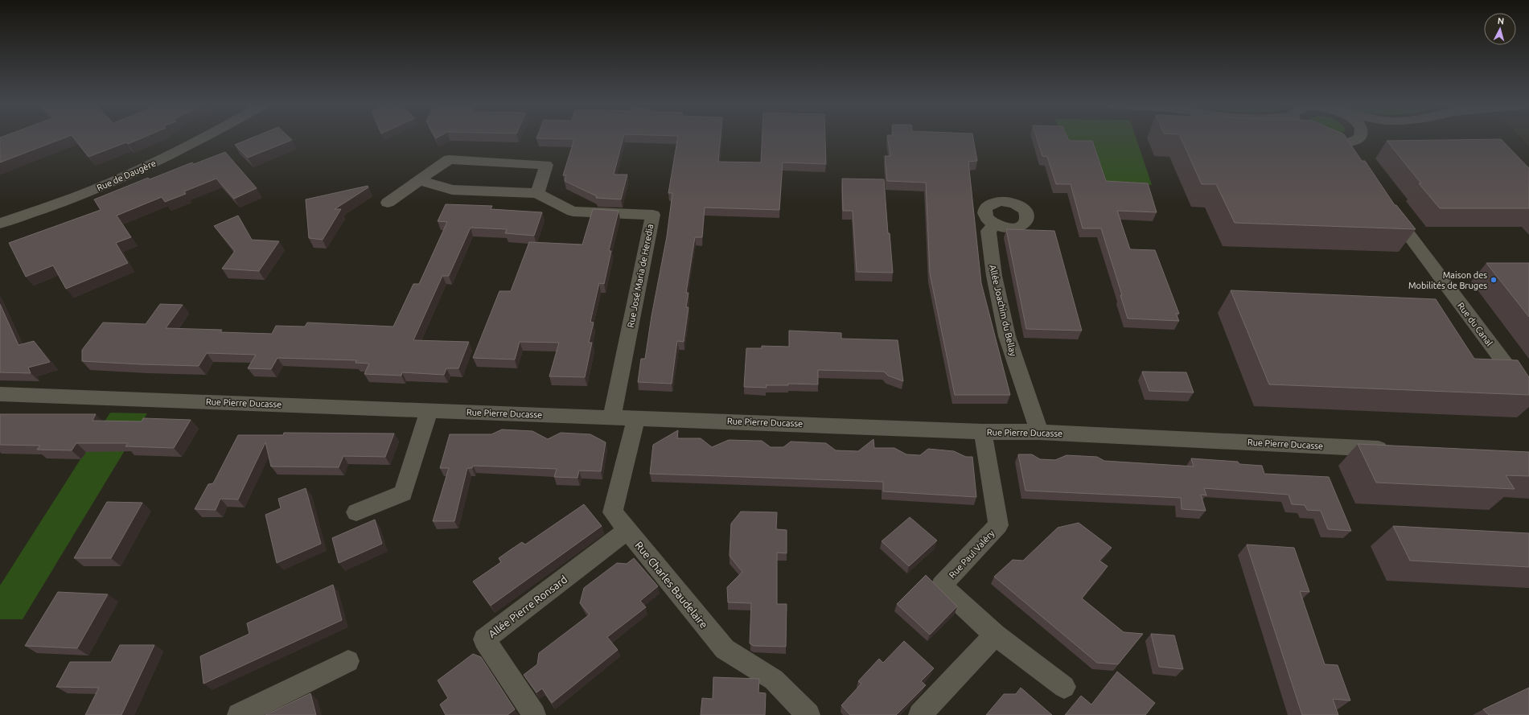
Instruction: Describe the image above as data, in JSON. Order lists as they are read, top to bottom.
{
  "streets": {
    "street": [
      "Rue de Daugère",
      "Rue José Maria de Heredia",
      "Allée Joachim du Bellay",
      "Rue du Canal",
      "Rue Pierre Ducasse",
      "Rue Paul Valéry",
      "Rue Charles Baudelaire",
      "Allée Pierre Ronsard"
    ]
  },
  "crossings": [
    ["Rue José Maria de Heredia", "Rue Pierre Ducasse"],
    ["Allée Joachim du Bellay", "Rue Pierre Ducasse"],
    ["Rue Pierre Ducasse", "Rue Paul Valéry"],
    ["Rue Pierre Ducasse", "Rue Charles Baudelaire"],
    ["Rue Charles Baudelaire", "Allée Pierre Ronsard"]
  ],
  "places": ["Maison des Mobilités de Bruges"],
  "north": "top"
}
